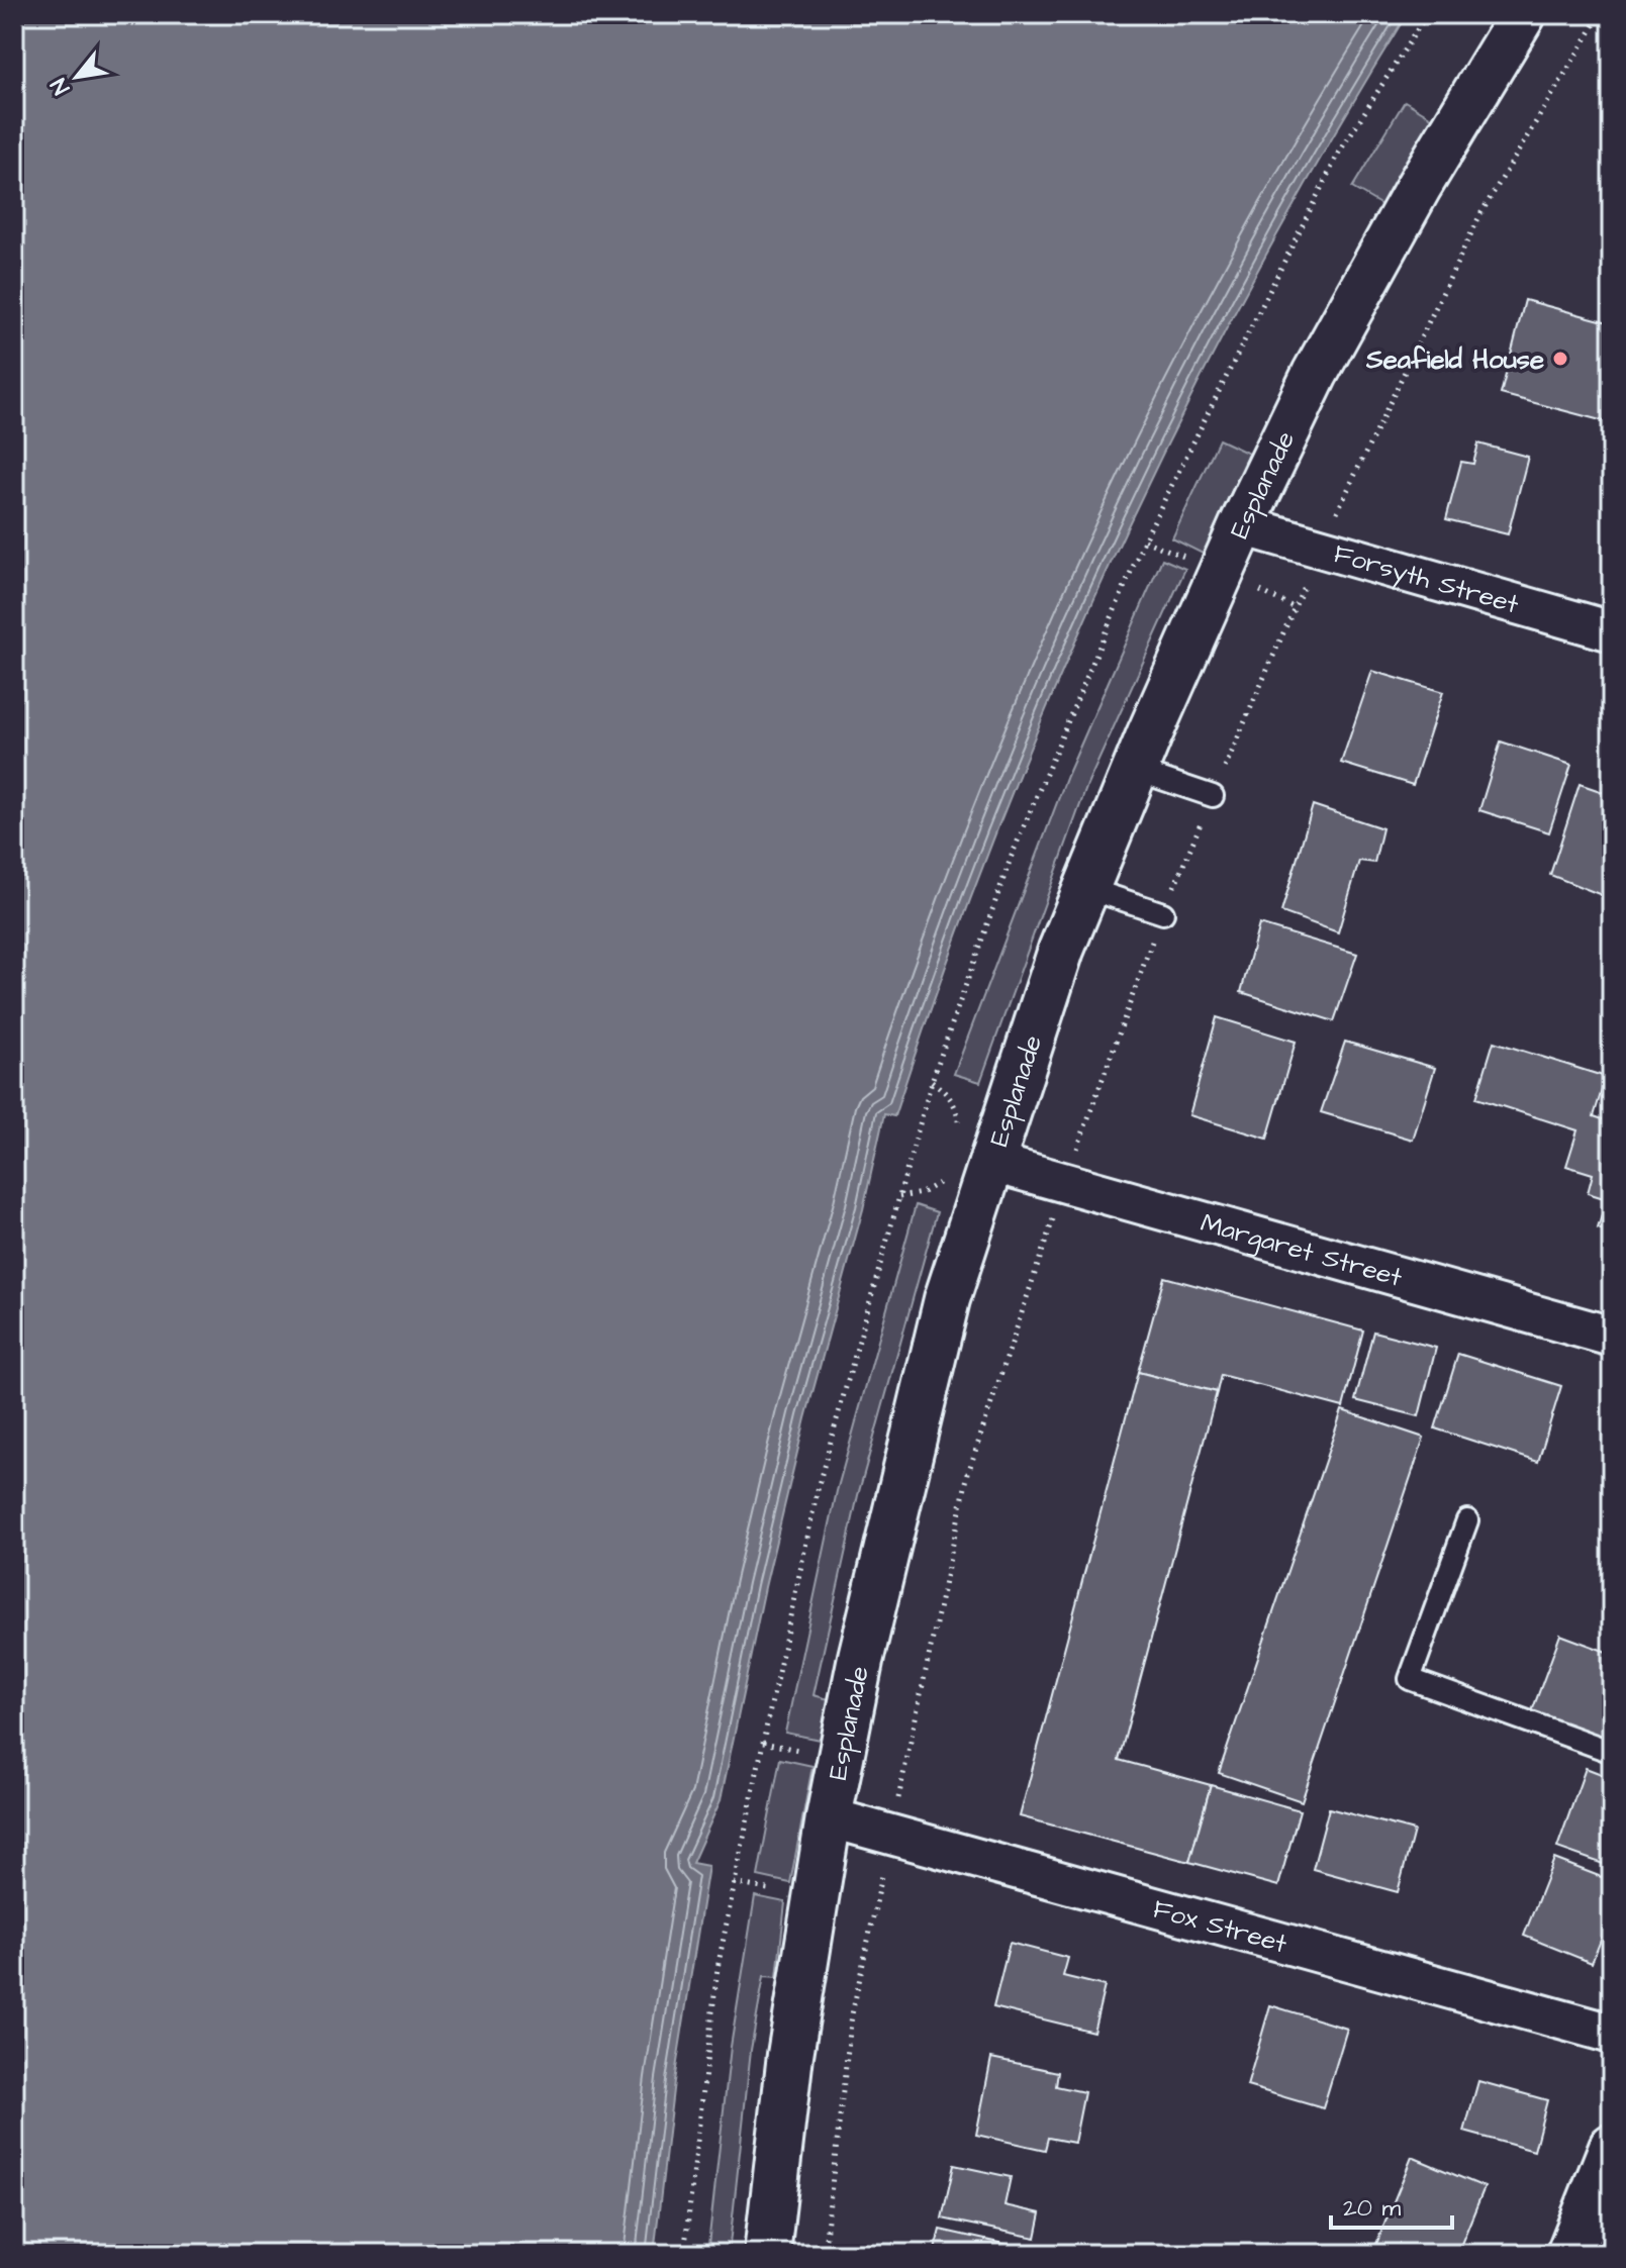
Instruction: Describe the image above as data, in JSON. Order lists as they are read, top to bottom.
{
  "streets": {
    "street": [
      "Esplanade",
      "Forsyth Street",
      "Margaret Street",
      "Fox Street"
    ]
  },
  "crossings": [
    ["Esplanade", "Forsyth Street"],
    ["Esplanade", "Margaret Street"],
    ["Esplanade", "Fox Street"]
  ],
  "places": ["Seafield House"],
  "scale_bar": "20 m",
  "north": "bottom left"
}
